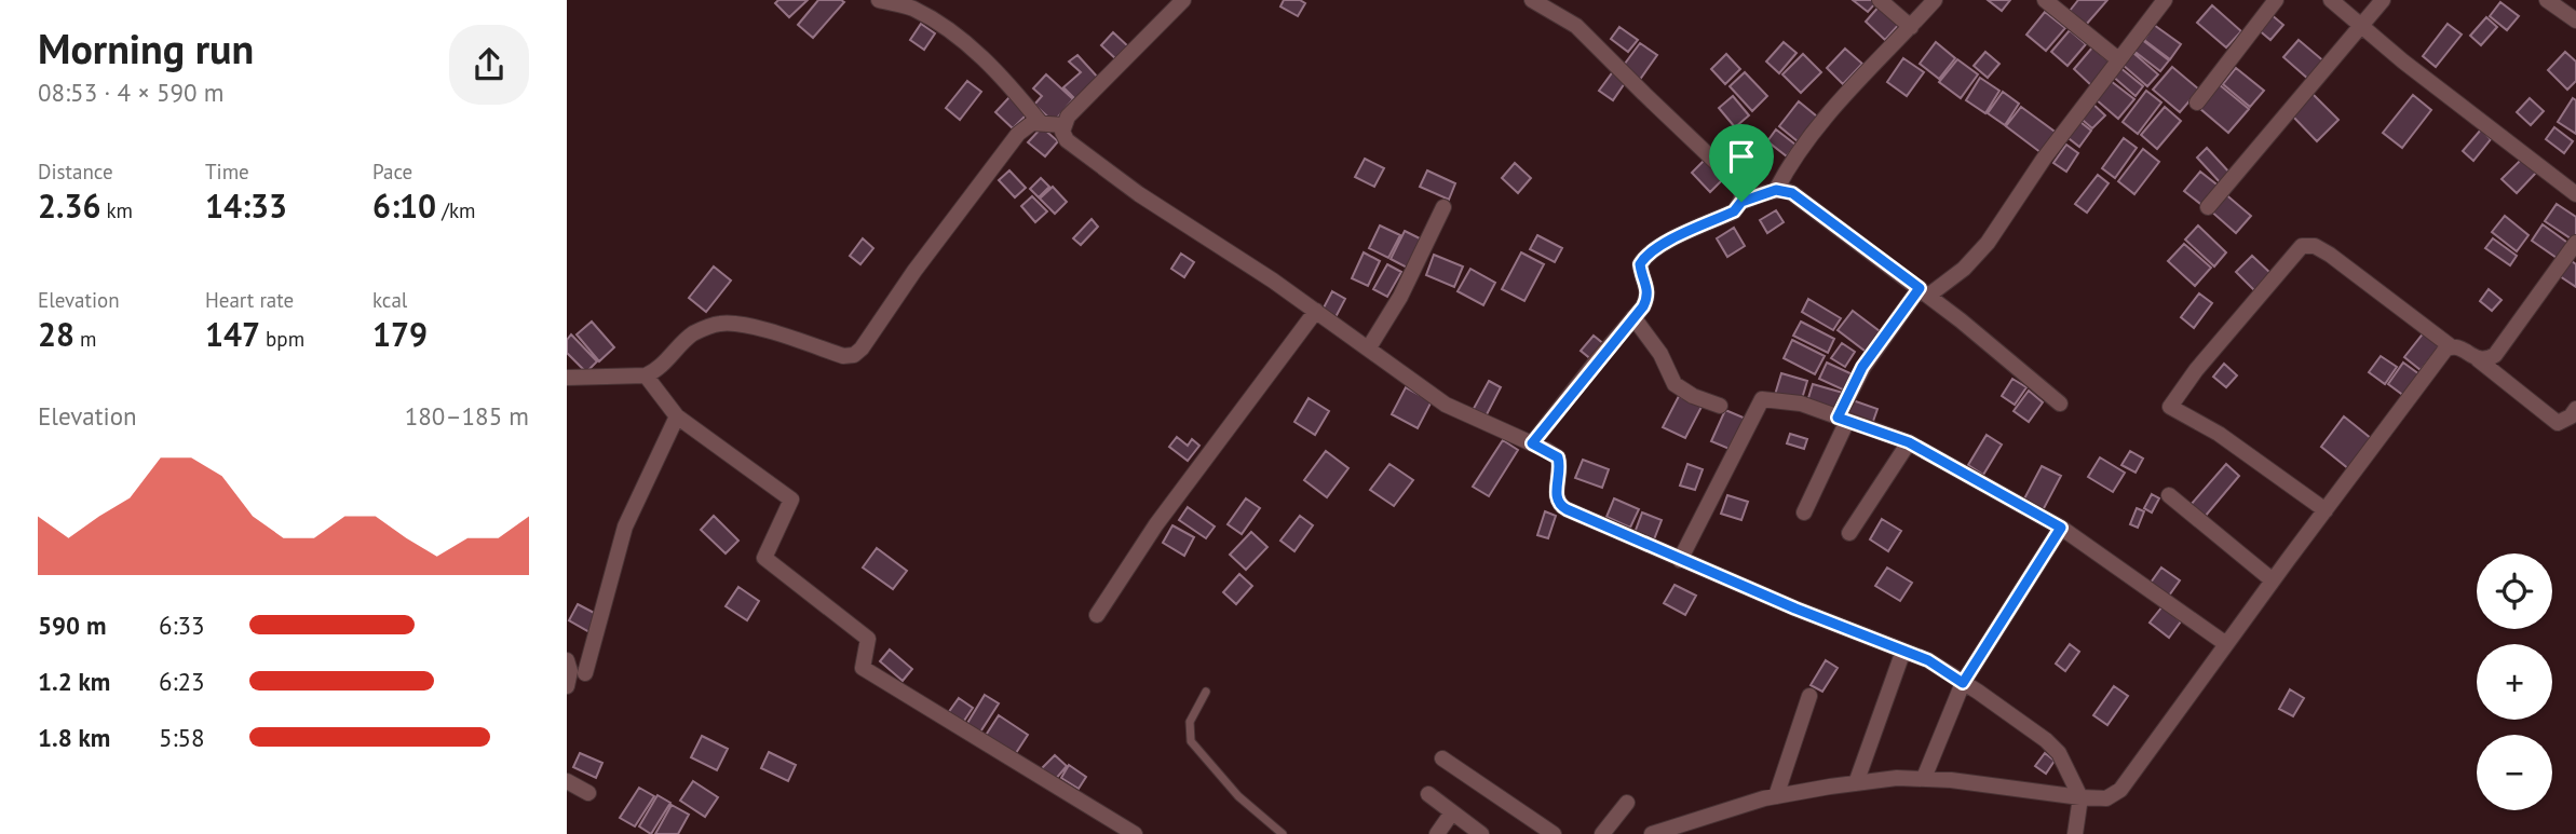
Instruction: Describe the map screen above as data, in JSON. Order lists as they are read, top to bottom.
{
  "page": {
    "heading": ["Morning run", "08:53 · 4 × 590 m"],
    "stats": [
      ["Distance", "2.36 km"],
      ["Time", "14:33"],
      ["Pace", "6:10 /km"],
      ["Elevation", "28 m"],
      ["Heart rate", "147 bpm"],
      ["kcal", "179"]
    ],
    "chart": ["Elevation", "180–185 m"],
    "map_buttons": ["+", "−"],
    "list": [
      {
        "name": "590 m",
        "note": "6:33"
      },
      {
        "name": "1.2 km",
        "note": "6:23"
      },
      {
        "name": "1.8 km",
        "note": "5:58"
      }
    ]
  }
}
